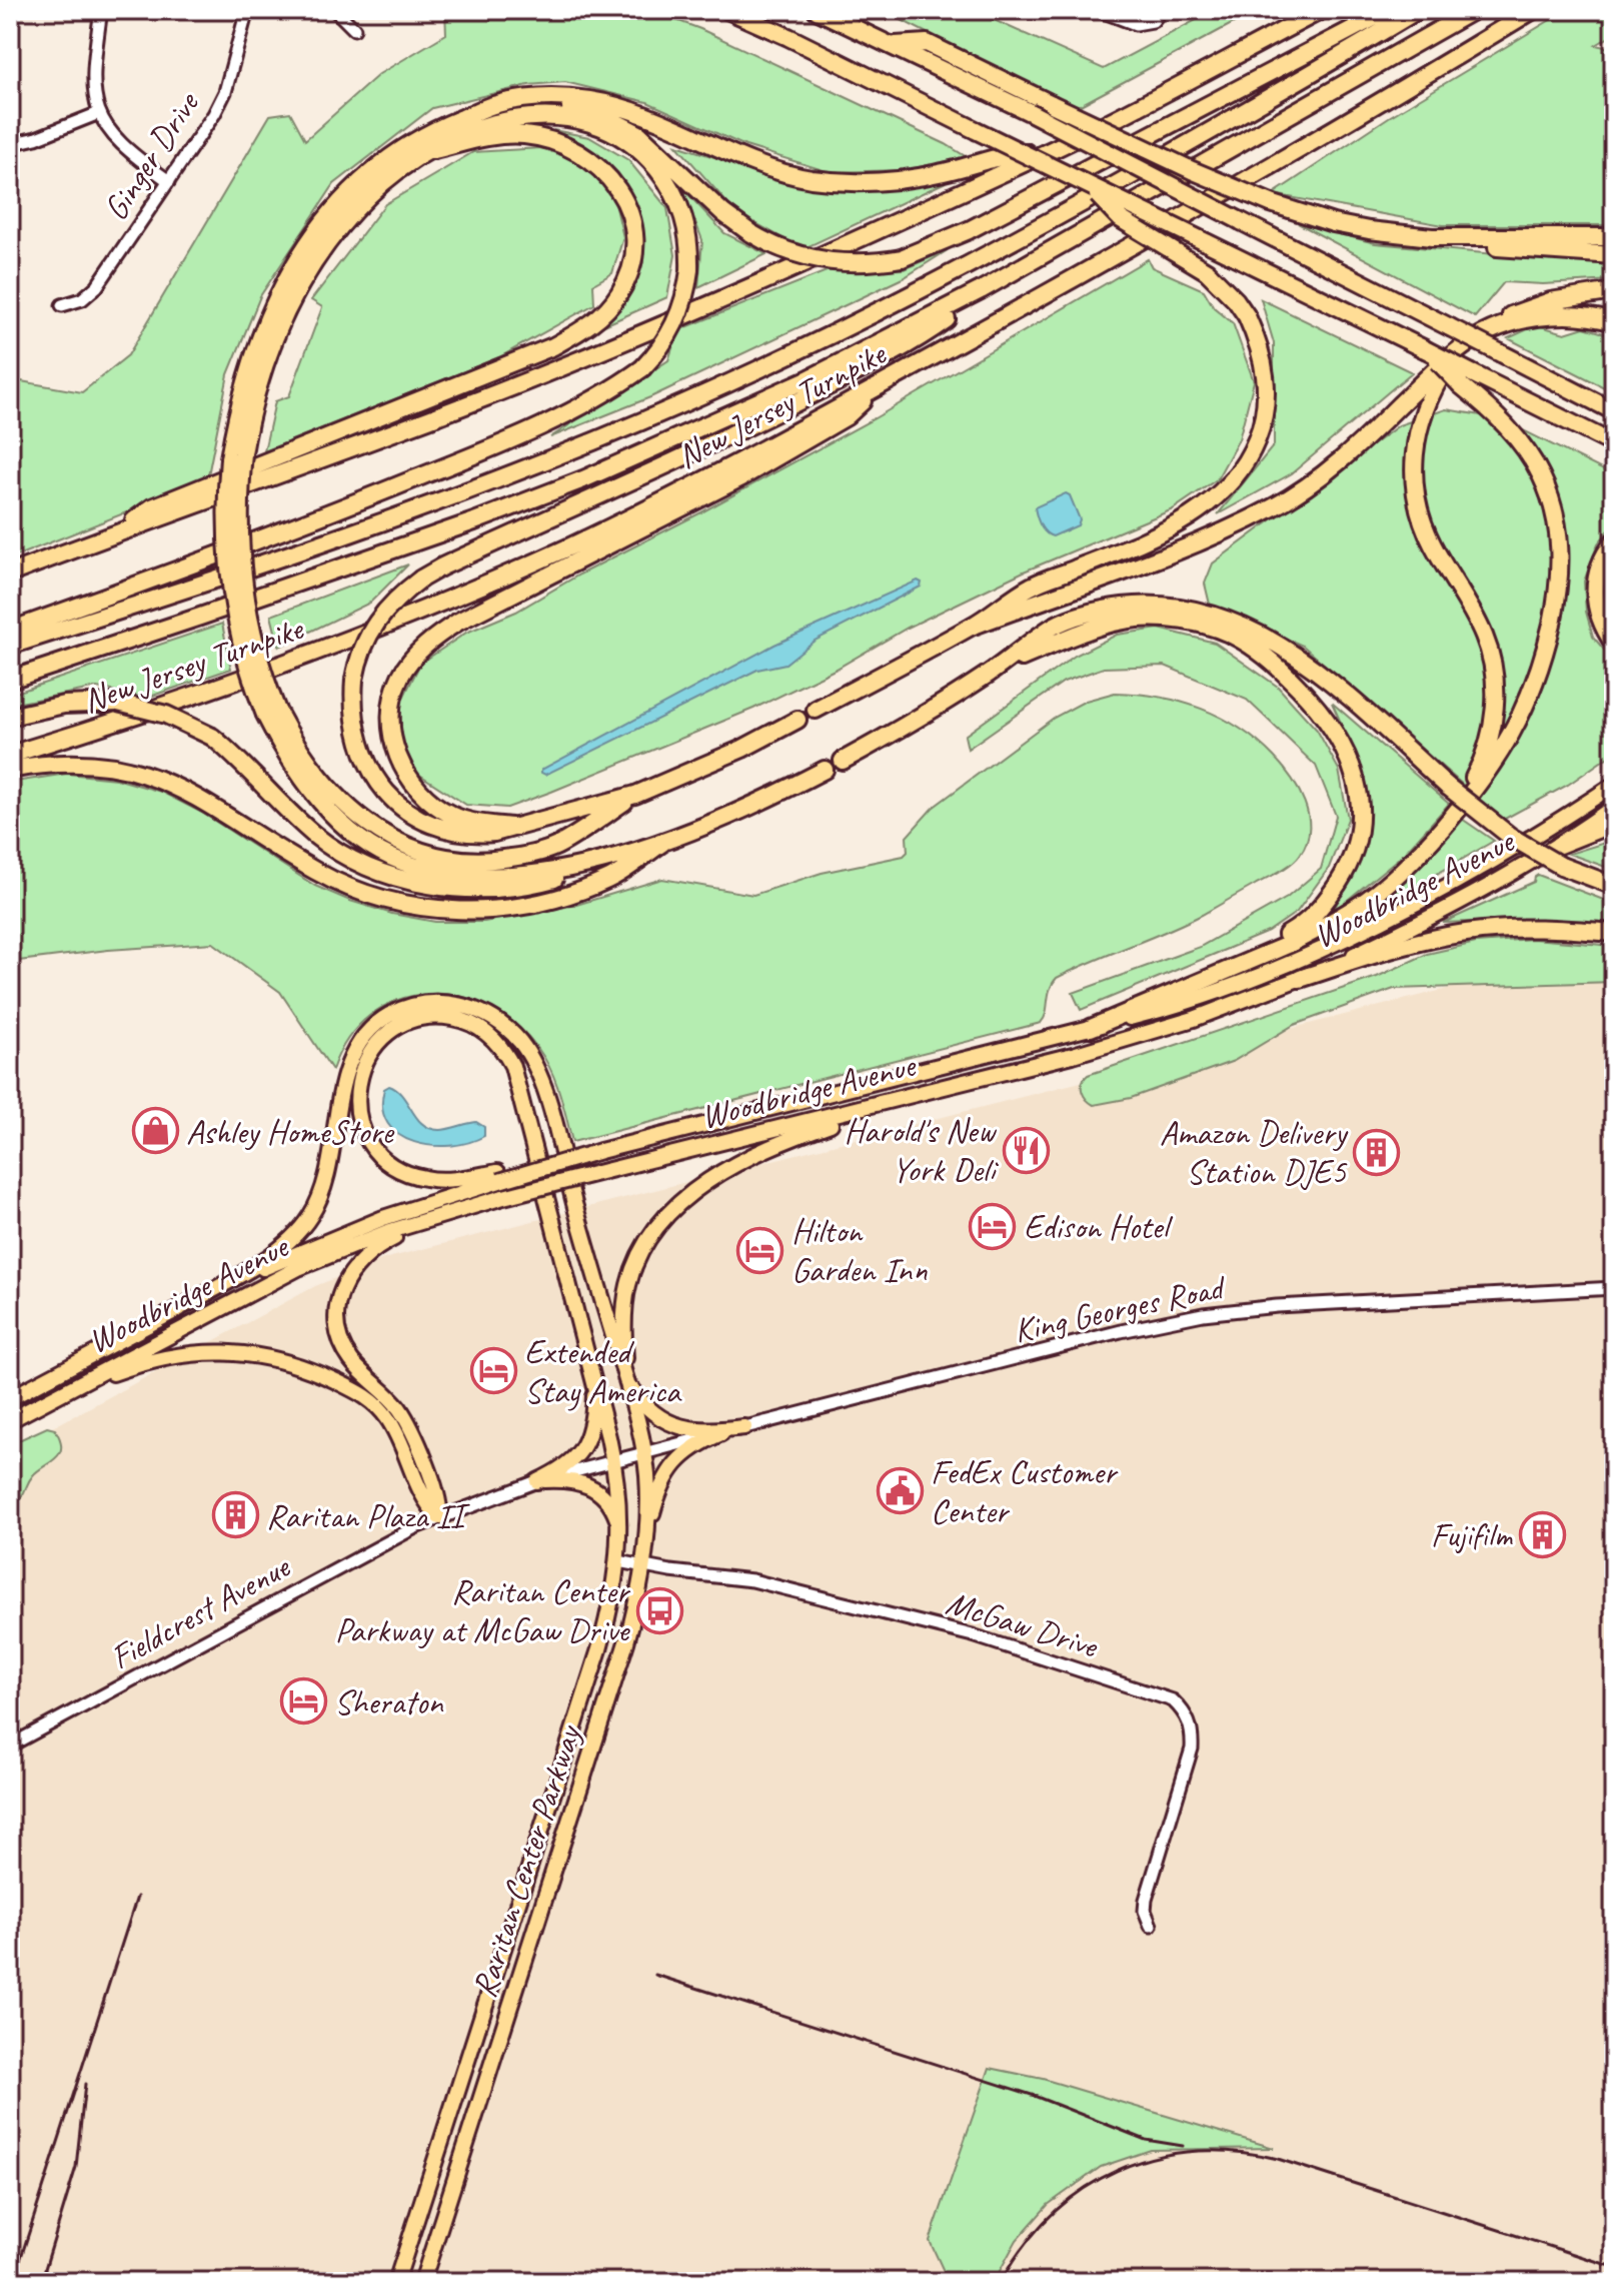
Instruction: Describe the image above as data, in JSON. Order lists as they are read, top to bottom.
{
  "streets": {
    "highway": ["New Jersey Turnpike"],
    "main road": ["Woodbridge Avenue", "Raritan Center Parkway"],
    "street": [
      "Ginger Drive",
      "King Georges Road",
      "Fieldcrest Avenue",
      "McGaw Drive"
    ]
  },
  "crossings": [
    ["King Georges Road", "Fieldcrest Avenue"],
    ["King Georges Road", "Raritan Center Parkway"],
    ["Fieldcrest Avenue", "Raritan Center Parkway"],
    ["McGaw Drive", "Raritan Center Parkway"]
  ],
  "places": {
    "shop": ["Ashley HomeStore"],
    "restaurant": ["Harold's New York Deli"],
    "building": ["Amazon Delivery Station DJE5", "Raritan Plaza II", "Fujifilm"],
    "hotel": [
      "Edison Hotel",
      "Hilton Garden Inn",
      "Extended Stay America",
      "Sheraton"
    ],
    "public building": ["FedEx Customer Center"],
    "bus stop": ["Raritan Center Parkway at McGaw Drive"]
  }
}
